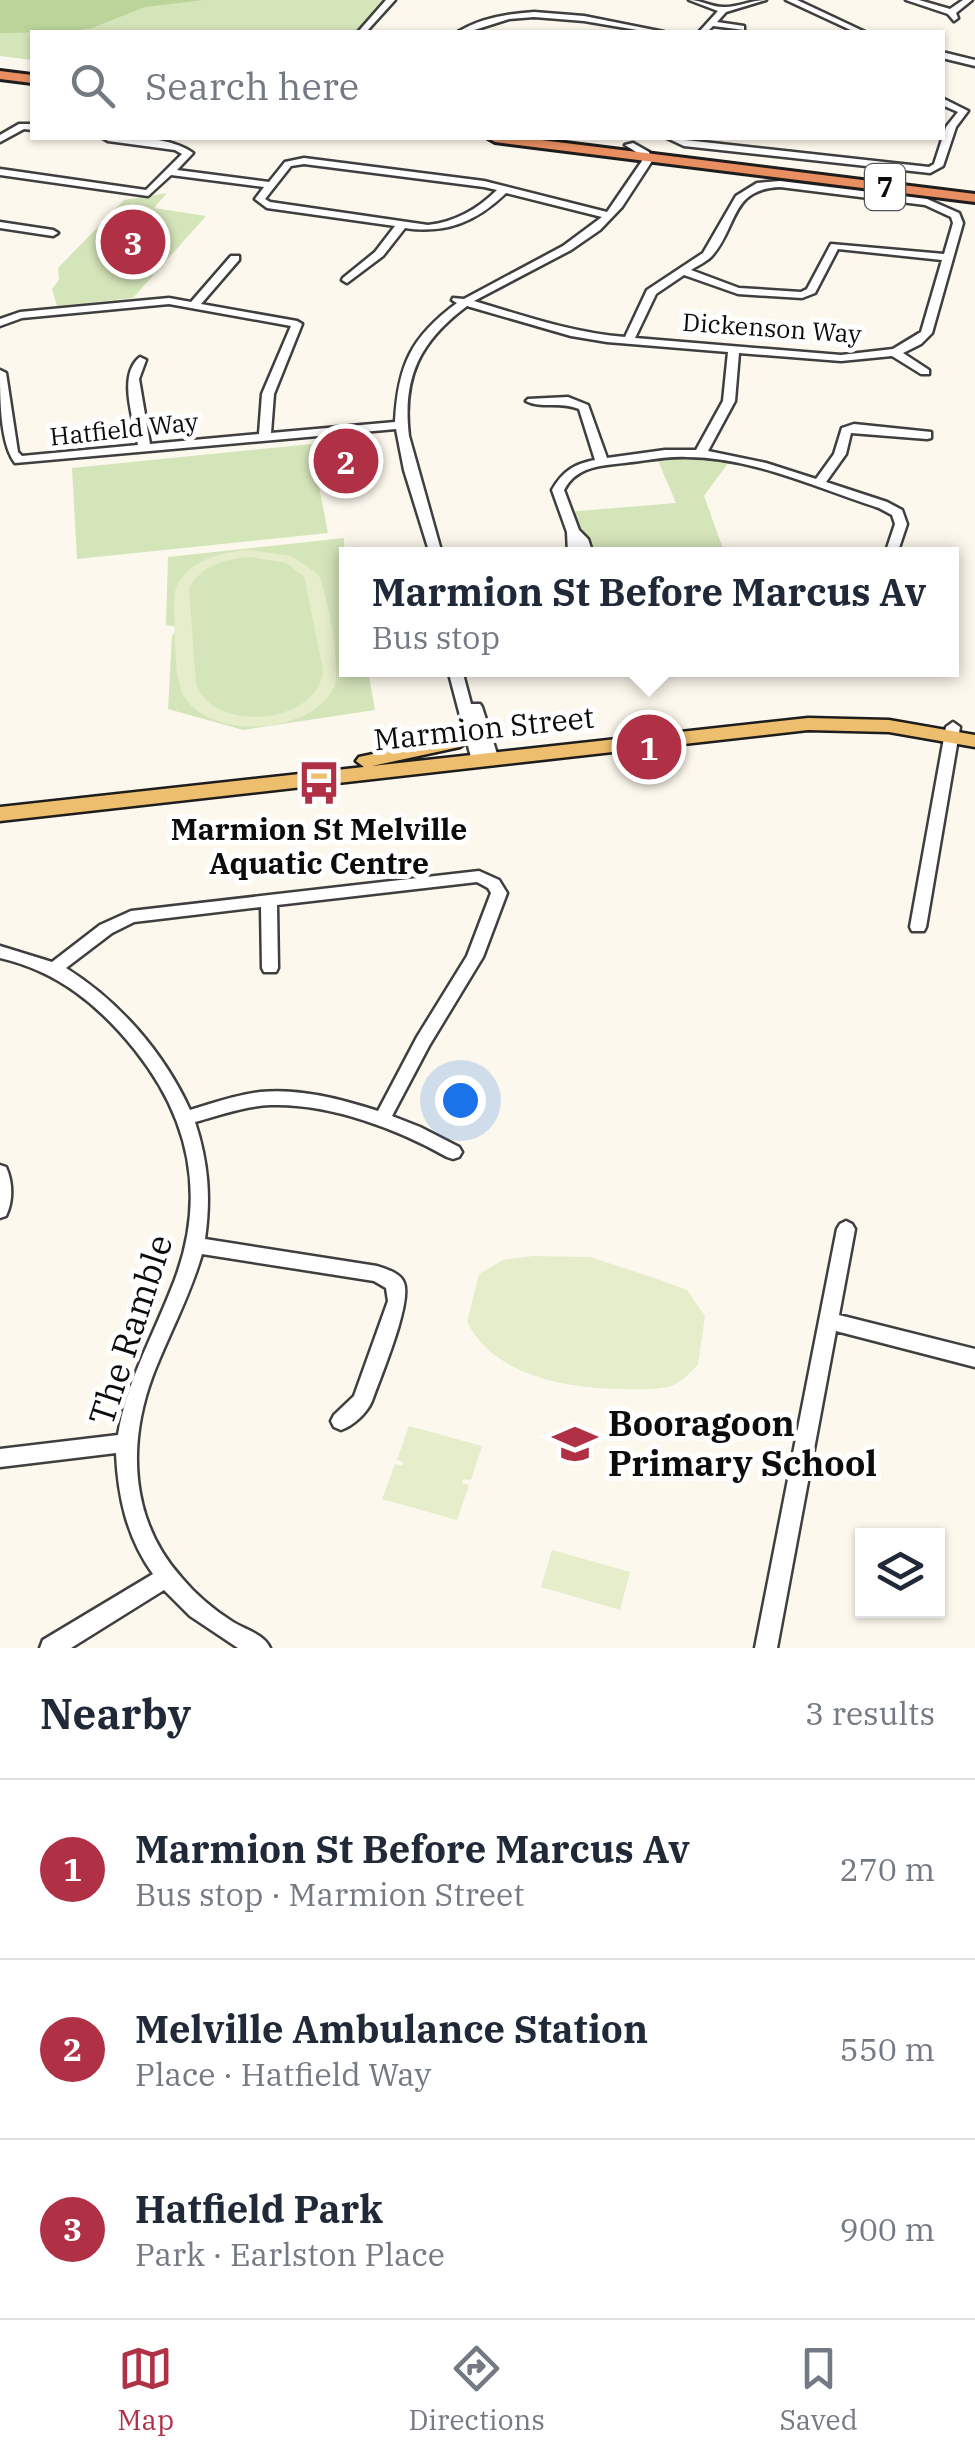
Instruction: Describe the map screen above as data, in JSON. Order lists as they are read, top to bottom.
{
  "streets": {
    "highway": ["7"],
    "main road": ["Marmion Street"],
    "street": ["Dickenson Way", "Hatfield Way", "The Ramble"]
  },
  "places": {
    "bus stop": ["Marmion St Melville Aquatic Centre"],
    "school or university": ["Booragoon Primary School"]
  },
  "page": {
    "search": "Search here",
    "pins": ["3", "2", "1"],
    "popup": ["Marmion St Before Marcus Av", "Bus stop"],
    "heading": ["Nearby", "3 results"],
    "list": [
      {
        "mark": "1",
        "name": "Marmion St Before Marcus Av",
        "note": "Bus stop · Marmion Street",
        "value": "270 m"
      },
      {
        "mark": "2",
        "name": "Melville Ambulance Station",
        "note": "Place · Hatfield Way",
        "value": "550 m"
      },
      {
        "mark": "3",
        "name": "Hatfield Park",
        "note": "Park · Earlston Place",
        "value": "900 m"
      }
    ],
    "nav": ["Map", "Directions", "Saved"]
  }
}
